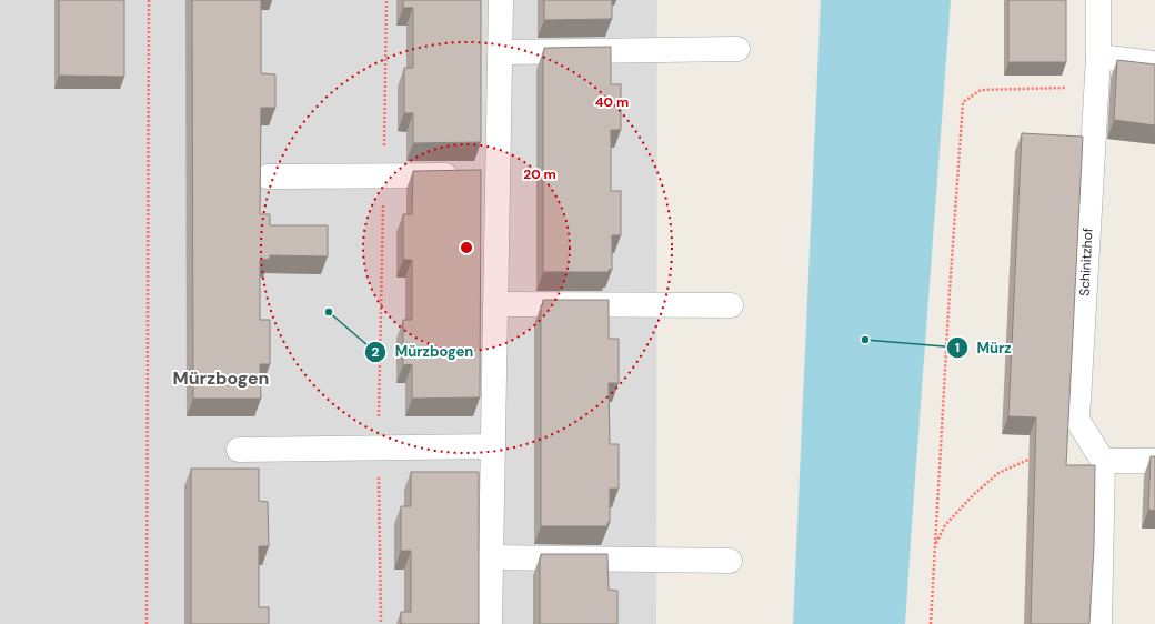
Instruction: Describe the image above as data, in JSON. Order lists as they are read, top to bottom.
{
  "streets": {
    "street": ["Schinitzhof"]
  },
  "districts": ["Mürzbogen"],
  "places": ["Mürzbogen", "Mürz"],
  "rings": ["40 m", "20 m"]
}
